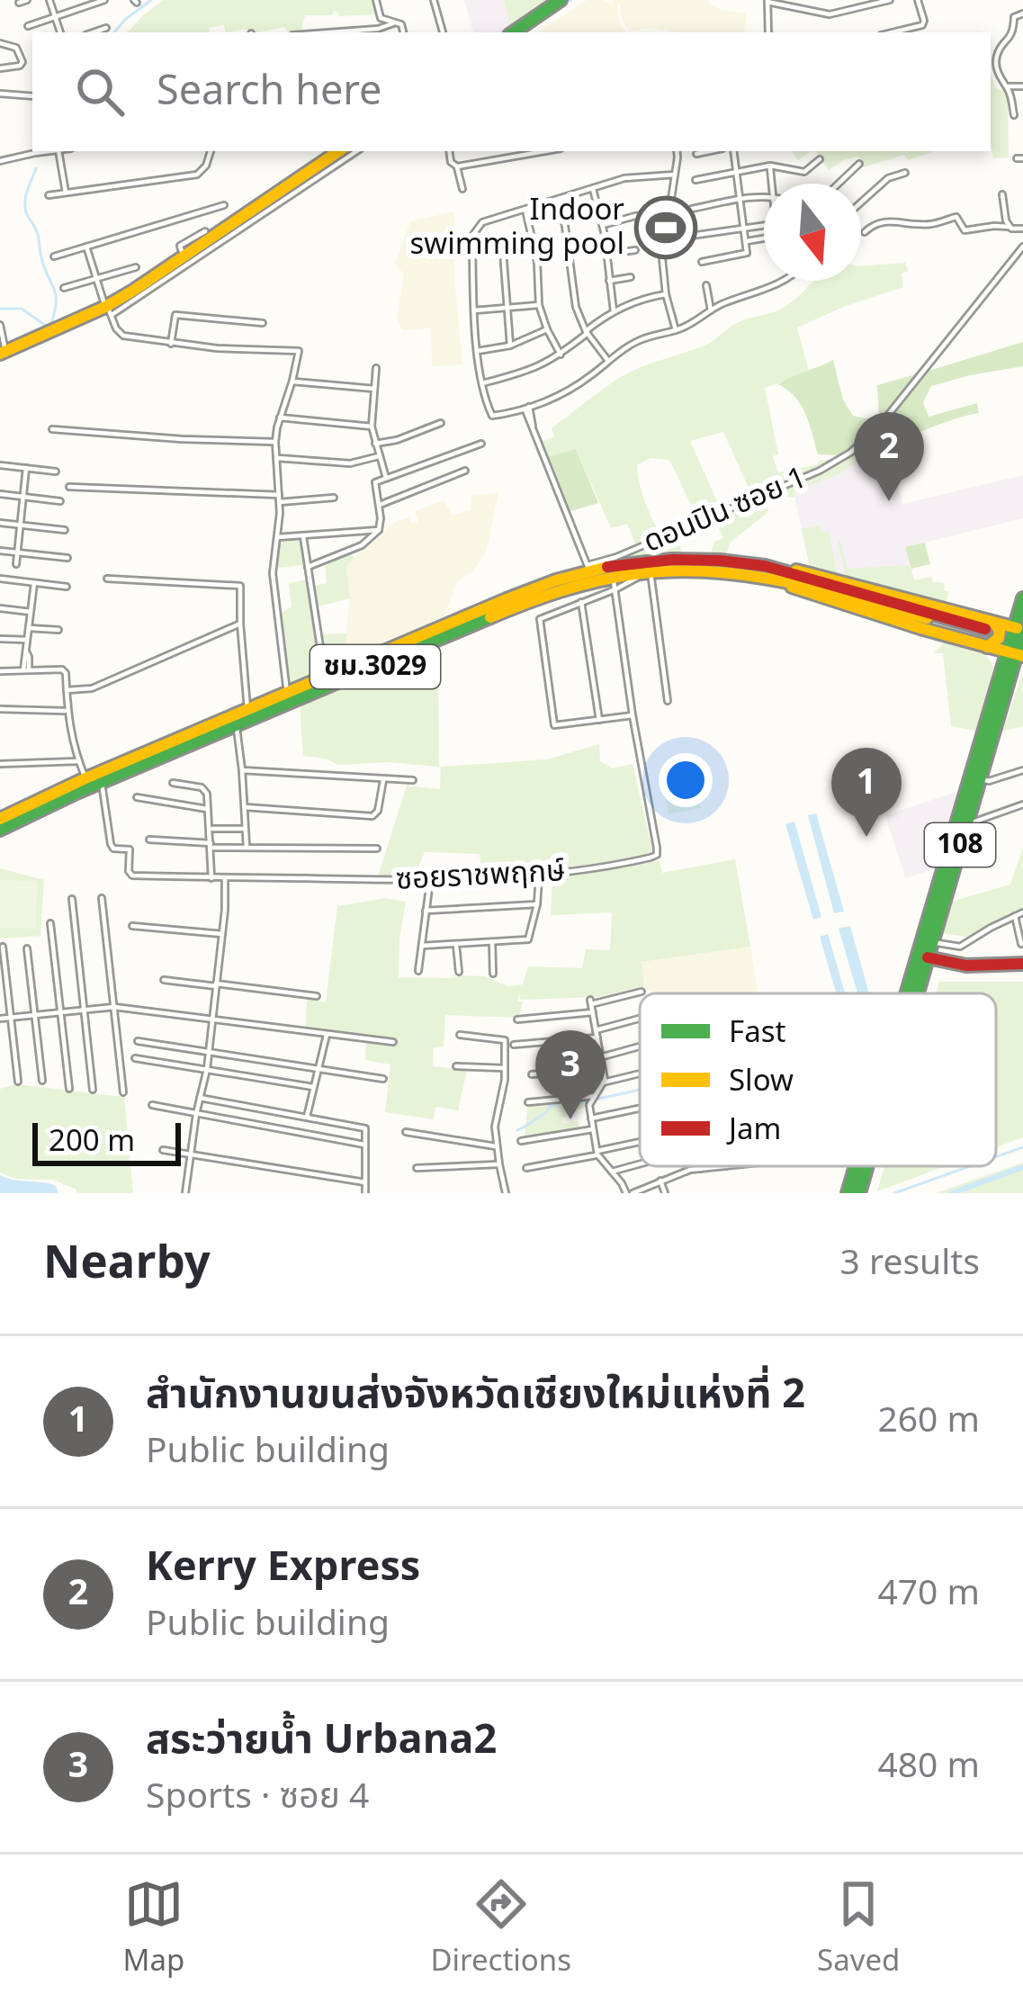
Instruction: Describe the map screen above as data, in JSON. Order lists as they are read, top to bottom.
{
  "streets": {
    "main road": ["ชม.3029", "108"],
    "street": ["ดอนปิน ซอย 1", "ซอยราชพฤกษ์"]
  },
  "crossings": [
    ["ดอนปิน ซอย 1", "ชม.3029"],
    ["ดอนปิน ซอย 1", "ซอยราชพฤกษ์"],
    ["ชม.3029", "ซอยราชพฤกษ์"]
  ],
  "places": {
    "sports": ["Indoor swimming pool"]
  },
  "legend": ["Fast", "Slow", "Jam"],
  "scale_bar": "200 m",
  "north": "bottom",
  "page": {
    "search": "Search here",
    "pins": ["2", "1", "3"],
    "scale": "200 m",
    "heading": ["Nearby", "3 results"],
    "list": [
      {
        "mark": "1",
        "name": "สำนักงานขนส่งจังหวัดเชียงใหม่แห่งที่ 2",
        "note": "Public building",
        "value": "260 m"
      },
      {
        "mark": "2",
        "name": "Kerry Express",
        "note": "Public building",
        "value": "470 m"
      },
      {
        "mark": "3",
        "name": "สระว่ายน้ำ Urbana2",
        "note": "Sports · ซอย 4",
        "value": "480 m"
      }
    ],
    "nav": ["Map", "Directions", "Saved"]
  }
}
